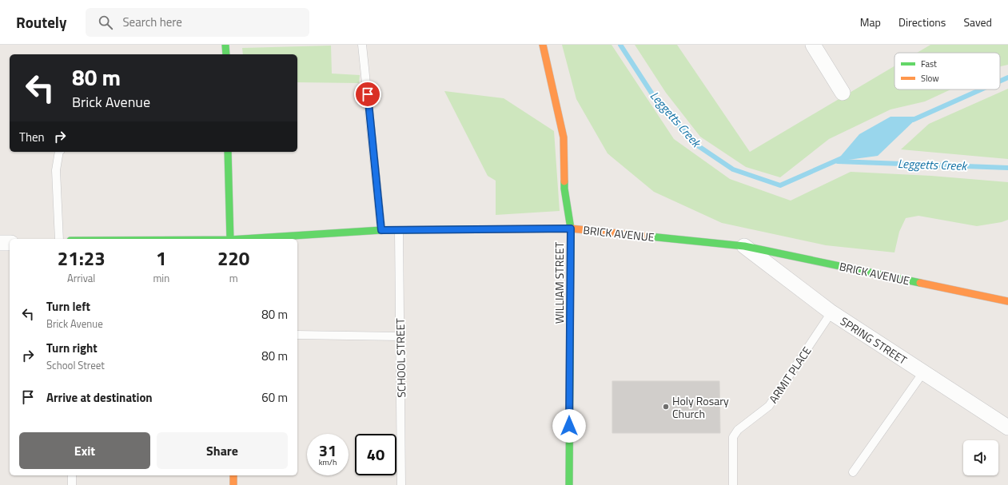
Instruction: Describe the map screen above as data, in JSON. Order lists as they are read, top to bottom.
{
  "streets": {
    "street": ["BRICK AVENUE", "WILLIAM STREET", "SPRING STREET"],
    "lane": ["SCHOOL STREET", "ARMIT PLACE"]
  },
  "crossings": [
    ["BRICK AVENUE", "WILLIAM STREET"],
    ["BRICK AVENUE", "SPRING STREET"],
    ["BRICK AVENUE", "SCHOOL STREET"],
    ["SPRING STREET", "ARMIT PLACE"]
  ],
  "water": ["Leggetts Creek"],
  "places": ["Holy Rosary Church"],
  "legend": ["Fast", "Slow"],
  "page": {
    "header": "Routely",
    "search": "Search here",
    "nav": ["Map", "Directions", "Saved"],
    "turn": ["80 m", "Brick Avenue"],
    "then": "Then",
    "eta": [
      "21:23",
      "Arrival",
      "1",
      "min",
      "220",
      "m"
    ],
    "list": [
      {
        "name": "Turn left",
        "note": "Brick Avenue",
        "value": "80 m"
      },
      {
        "name": "Turn right",
        "note": "School Street",
        "value": "80 m"
      },
      {
        "name": "Arrive at destination",
        "value": "60 m"
      }
    ],
    "buttons": ["Exit", "Share"],
    "speed": "31 km/h",
    "limit": "40"
  }
}
